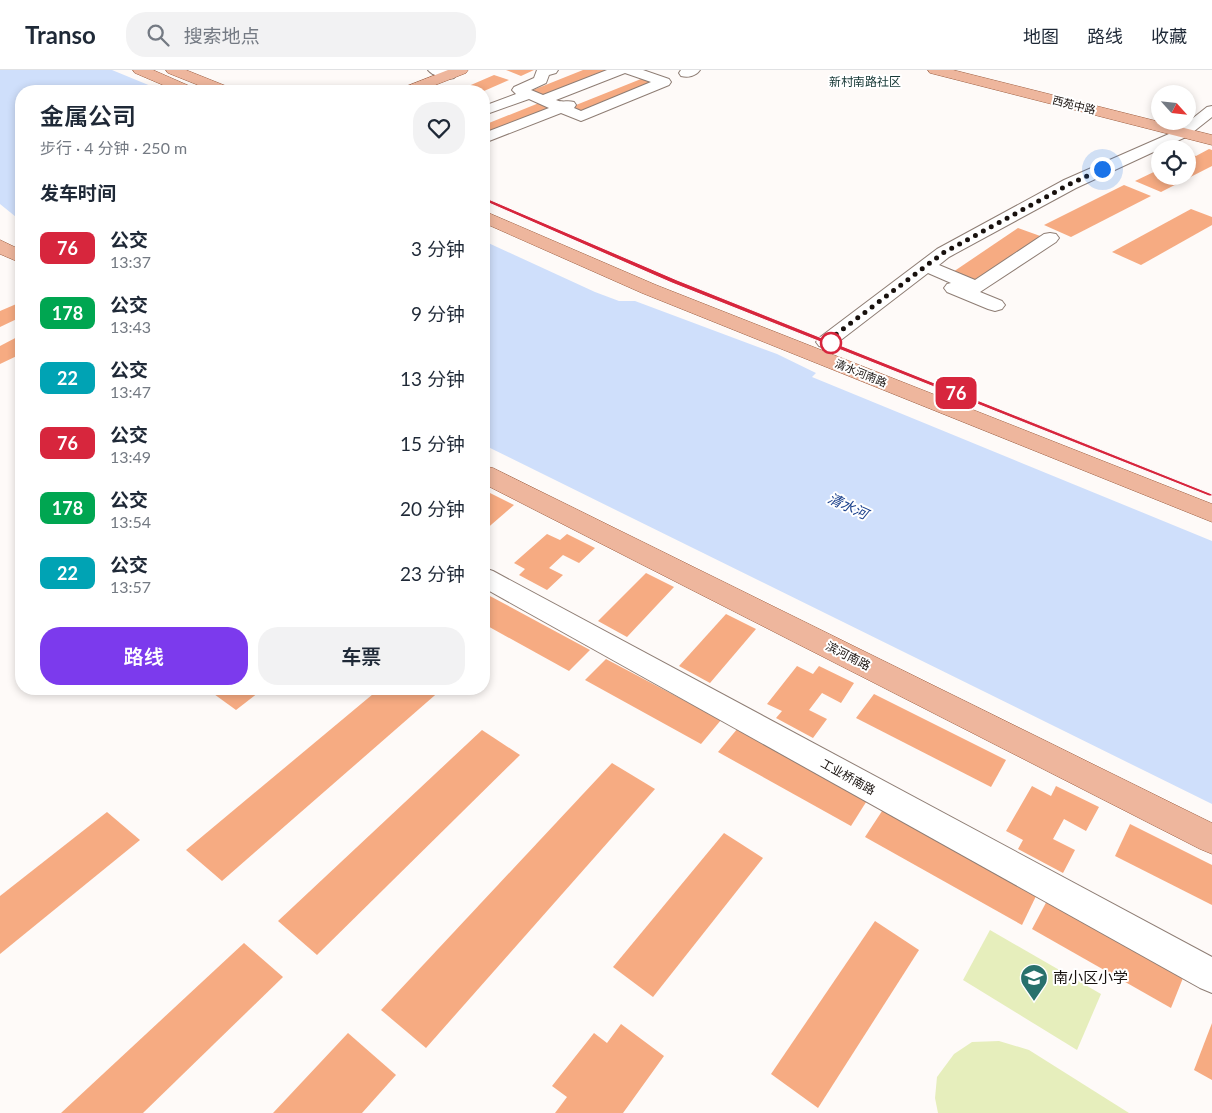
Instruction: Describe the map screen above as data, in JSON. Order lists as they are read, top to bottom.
{
  "streets": {
    "main road": ["西苑中路", "清水河南路", "滨河南路"],
    "street": ["工业桥南路"]
  },
  "districts": ["新村南路社区"],
  "water": ["清水河"],
  "places": {
    "school or university": ["南小区小学"]
  },
  "lines": ["bus line 76"],
  "north": "bottom right",
  "page": {
    "header": "Transo",
    "search": "搜索地点",
    "nav": ["地图", "路线", "收藏"],
    "on_map": "76",
    "heading": [
      ["金属公司", "步行 · 4 分钟 · 250 m"],
      "发车时间"
    ],
    "list": [
      {
        "mark": "76",
        "name": "公交",
        "note": "13:37",
        "value": "3 分钟"
      },
      {
        "mark": "178",
        "name": "公交",
        "note": "13:43",
        "value": "9 分钟"
      },
      {
        "mark": "22",
        "name": "公交",
        "note": "13:47",
        "value": "13 分钟"
      },
      {
        "mark": "76",
        "name": "公交",
        "note": "13:49",
        "value": "15 分钟"
      },
      {
        "mark": "178",
        "name": "公交",
        "note": "13:54",
        "value": "20 分钟"
      },
      {
        "mark": "22",
        "name": "公交",
        "note": "13:57",
        "value": "23 分钟"
      }
    ],
    "buttons": ["路线", "车票"]
  }
}
